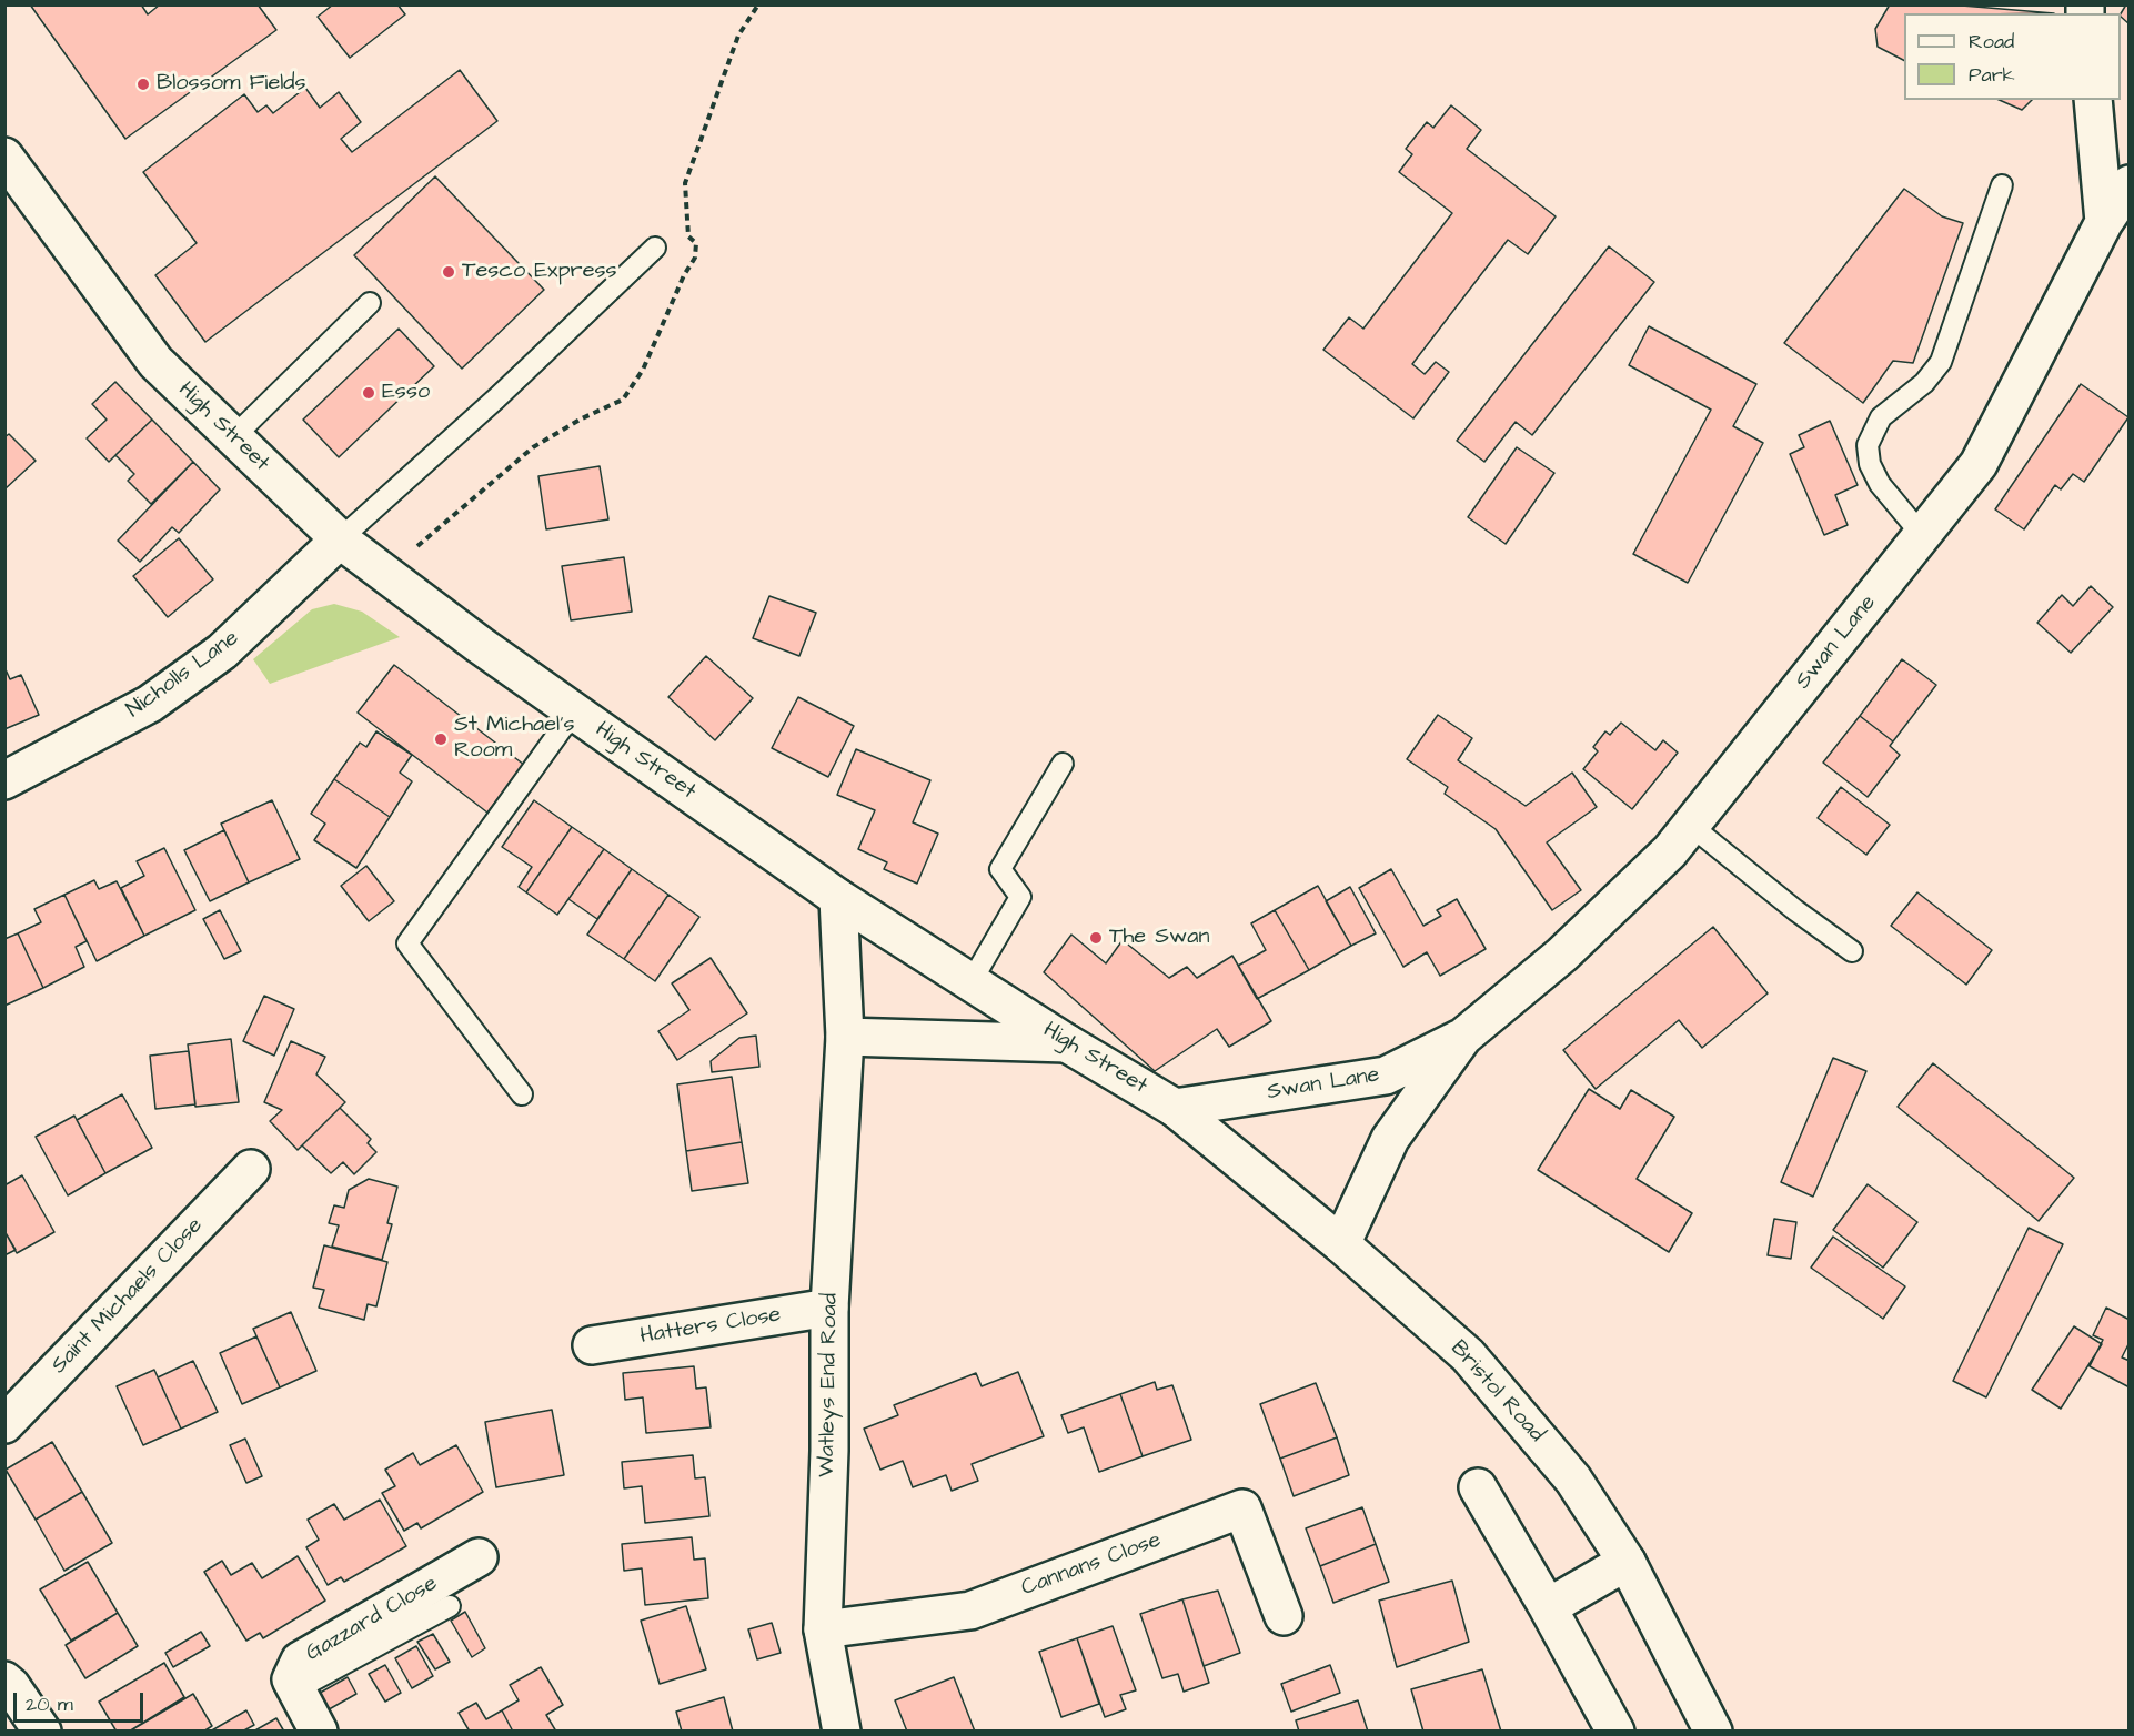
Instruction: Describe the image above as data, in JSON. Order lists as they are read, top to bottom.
{
  "streets": {
    "street": [
      "High Street",
      "Swan Lane",
      "Nicholls Lane",
      "Saint Michaels Close",
      "Hatters Close",
      "Watleys End Road",
      "Bristol Road",
      "Cannans Close",
      "Gazzard Close"
    ]
  },
  "crossings": [
    ["High Street", "Swan Lane"],
    ["High Street", "Nicholls Lane"],
    ["High Street", "Watleys End Road"],
    ["High Street", "Bristol Road"],
    ["Swan Lane", "Bristol Road"],
    ["Hatters Close", "Watleys End Road"],
    ["Watleys End Road", "Cannans Close"]
  ],
  "places": [
    "Blossom Fields",
    "Tesco Express",
    "Esso",
    "St Michael's Room",
    "The Swan"
  ],
  "legend": ["Road", "Park"],
  "scale_bar": "20 m"
}
